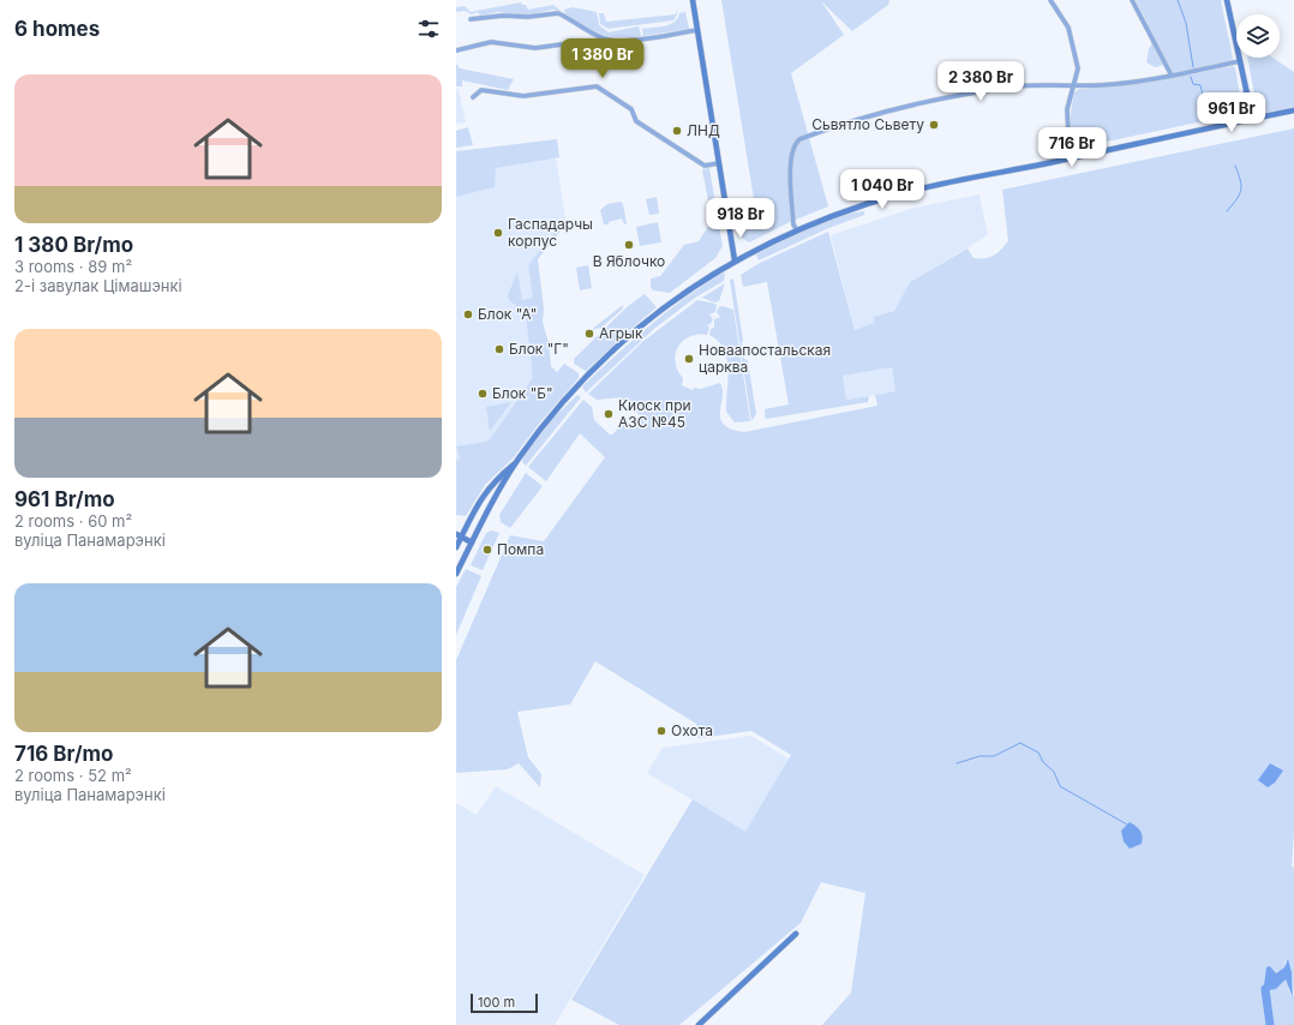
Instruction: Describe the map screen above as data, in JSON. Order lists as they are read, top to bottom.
{
  "places": [
    "Сьвятло Сьвету",
    "ЛНД",
    "Гаспадарчы корпус",
    "В Яблочко",
    "Блок \"А\"",
    "Агрык",
    "Блок \"Г\"",
    "Новаапостальская царква",
    "Блок \"Б\"",
    "Киоск при АЗС №45",
    "Помпа",
    "Охота"
  ],
  "scale_bar": "100 m",
  "page": {
    "heading": "6 homes",
    "price": [
      "1 380 Br",
      "2 380 Br",
      "961 Br",
      "716 Br",
      "1 040 Br",
      "918 Br"
    ],
    "list": [
      {
        "name": "1 380 Br/mo",
        "note": "3 rooms · 89 m² · 2-і завулак Цімашэнкі"
      },
      {
        "name": "961 Br/mo",
        "note": "2 rooms · 60 m² · вуліца Панамарэнкі"
      },
      {
        "name": "716 Br/mo",
        "note": "2 rooms · 52 m² · вуліца Панамарэнкі"
      }
    ],
    "scale": "100 m"
  }
}
